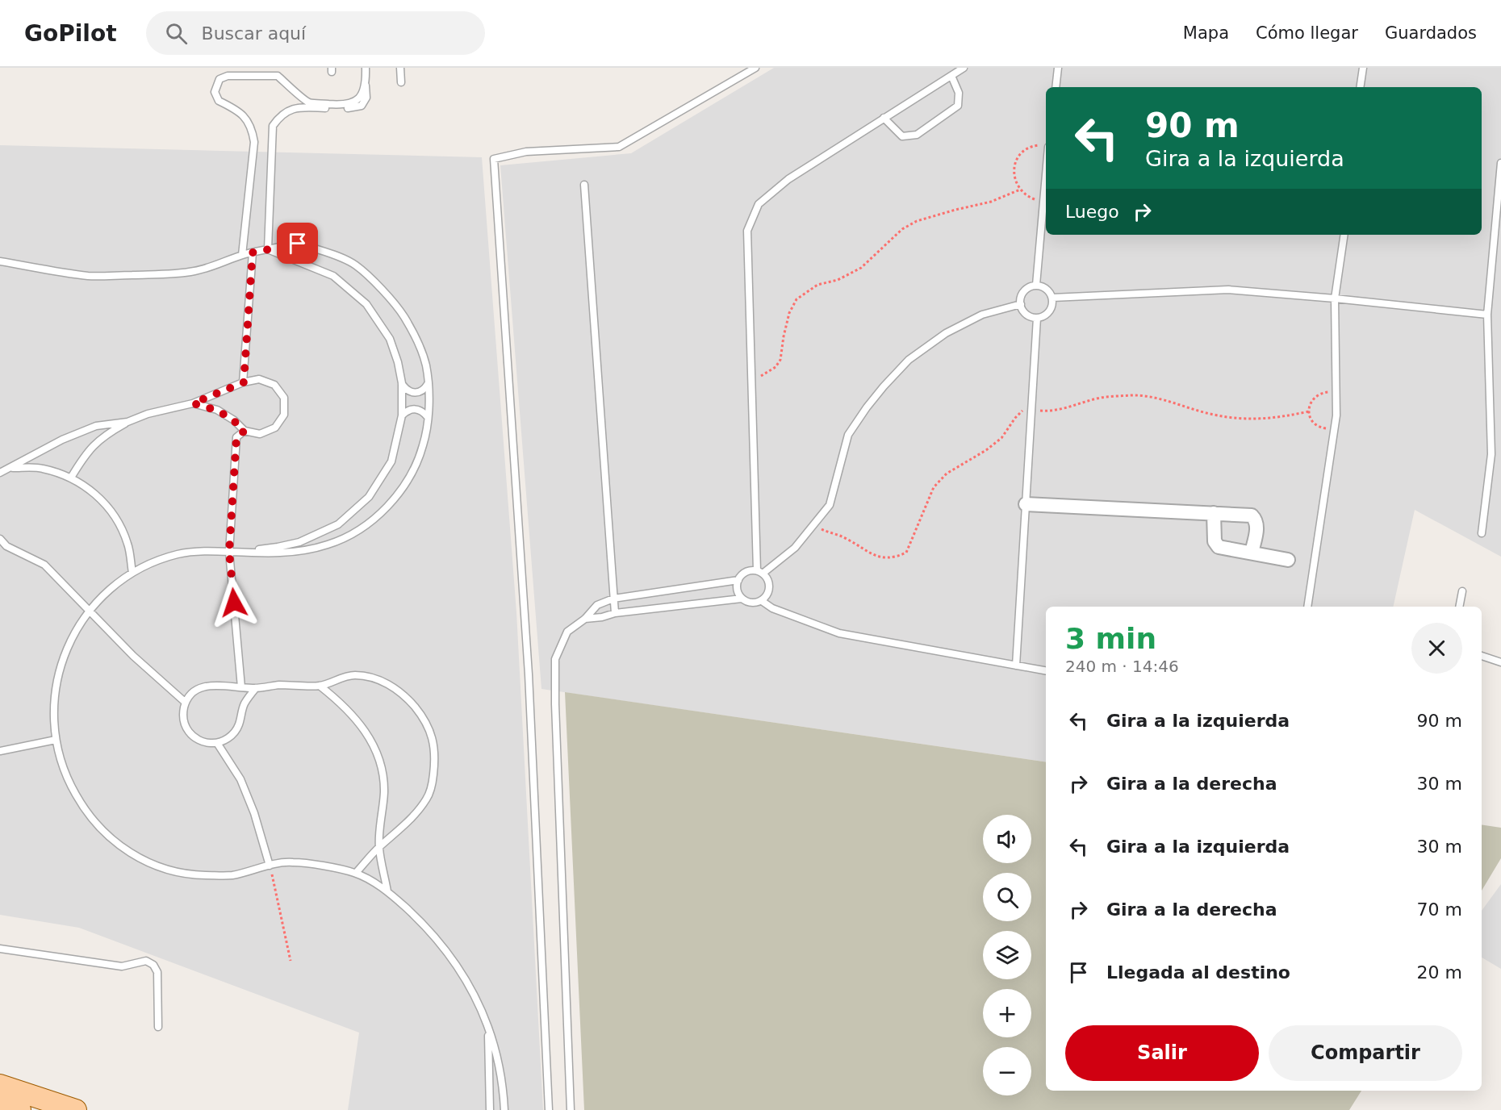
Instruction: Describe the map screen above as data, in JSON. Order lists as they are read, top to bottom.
{
  "page": {
    "header": "GoPilot",
    "search": "Buscar aquí",
    "nav": ["Mapa", "Cómo llegar", "Guardados"],
    "turn": ["90 m", "Gira a la izquierda"],
    "then": "Luego",
    "heading": ["3 min", "240 m · 14:46"],
    "list": [
      {
        "name": "Gira a la izquierda",
        "value": "90 m"
      },
      {
        "name": "Gira a la derecha",
        "value": "30 m"
      },
      {
        "name": "Gira a la izquierda",
        "value": "30 m"
      },
      {
        "name": "Gira a la derecha",
        "value": "70 m"
      },
      {
        "name": "Llegada al destino",
        "value": "20 m"
      }
    ],
    "map_buttons": ["+", "−"],
    "buttons": ["Salir", "Compartir"]
  }
}
